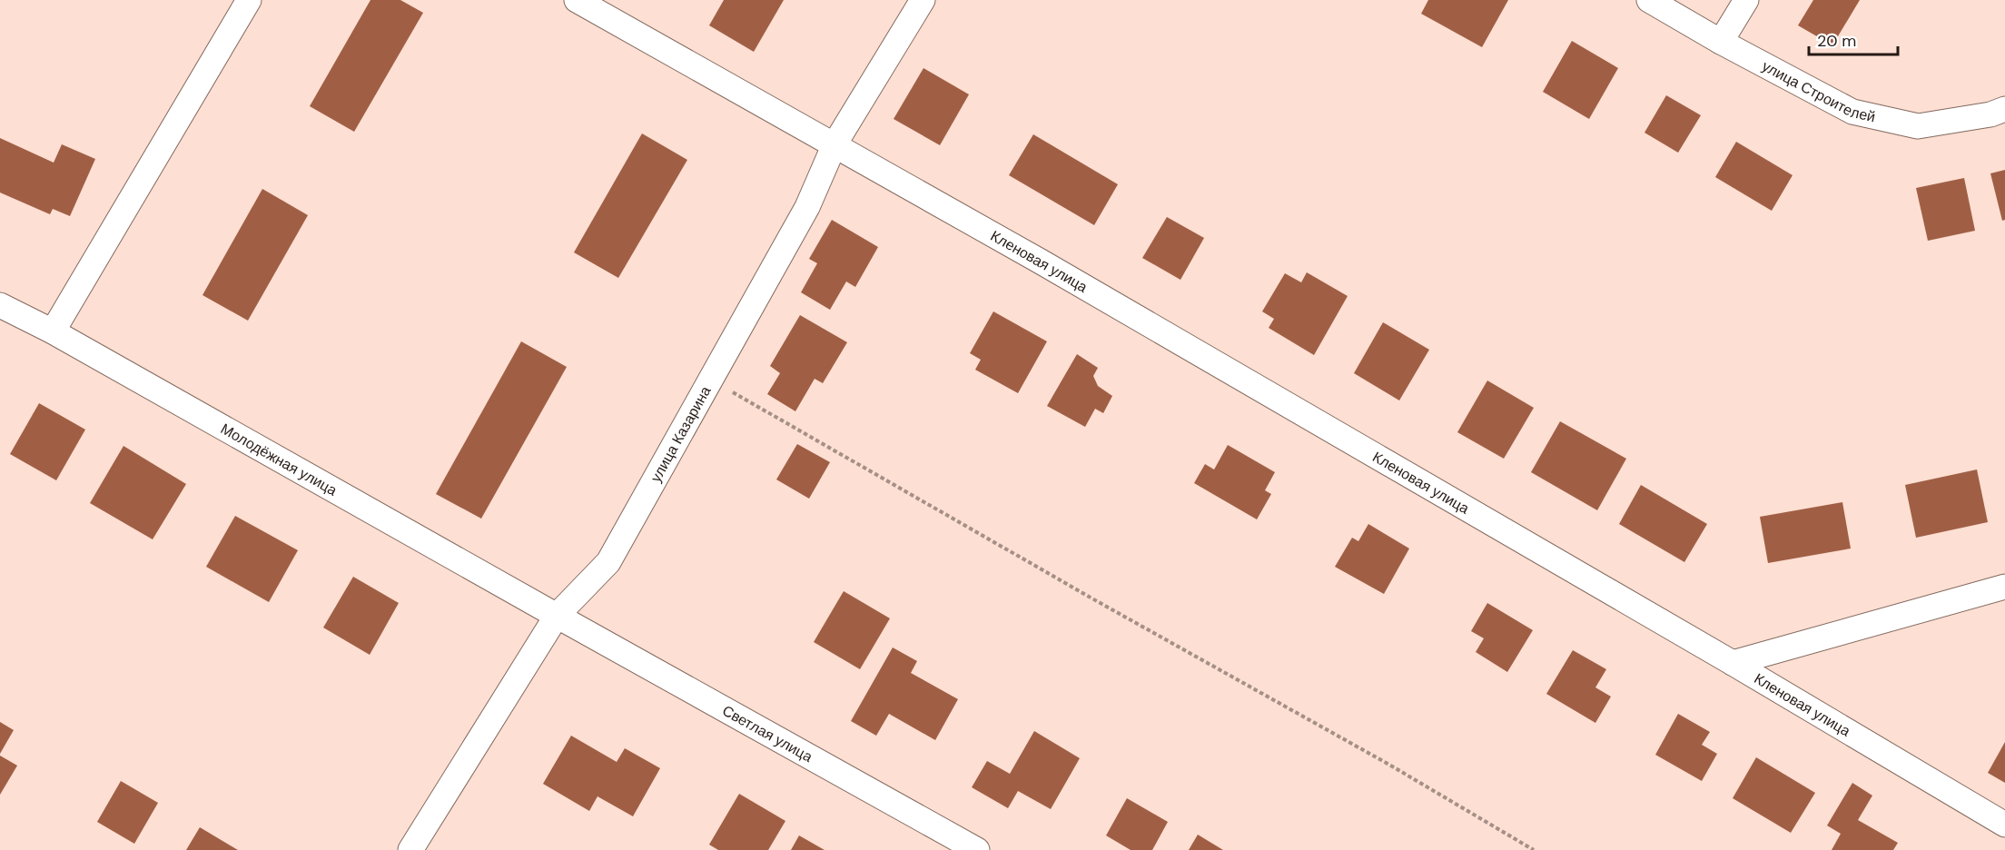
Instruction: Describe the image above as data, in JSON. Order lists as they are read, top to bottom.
{
  "streets": {
    "street": [
      "улица Строителей",
      "Кленовая улица",
      "улица Казарина",
      "Молодёжная улица",
      "Светлая улица"
    ]
  },
  "crossings": [
    ["Кленовая улица", "улица Казарина"],
    ["улица Казарина", "Молодёжная улица"],
    ["улица Казарина", "Светлая улица"],
    ["Молодёжная улица", "Светлая улица"]
  ],
  "scale_bar": "20 m"
}
